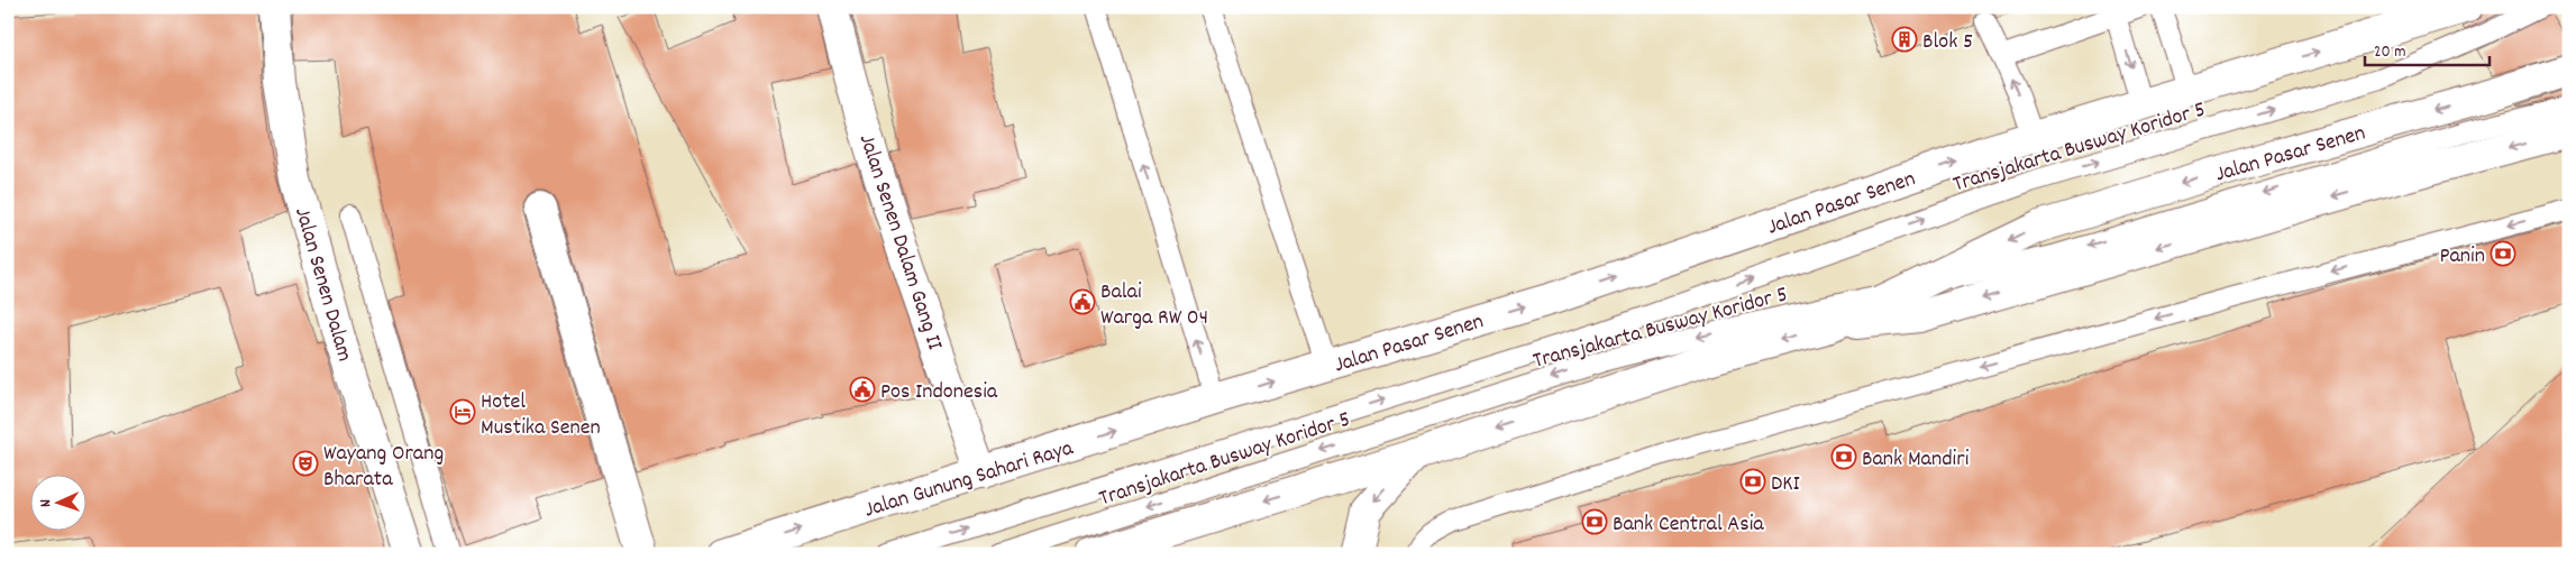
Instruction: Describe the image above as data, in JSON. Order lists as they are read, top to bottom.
{
  "streets": {
    "main road": [
      "Jalan Pasar Senen",
      "Jalan Senen Dalam Gang II",
      "Jalan Senen Dalam",
      "Jalan Gunung Sahari Raya"
    ],
    "lane": ["Transjakarta Busway Koridor 5"]
  },
  "crossings": [
    ["Transjakarta Busway Koridor 5", "Jalan Pasar Senen"],
    ["Jalan Pasar Senen", "Jalan Gunung Sahari Raya"],
    ["Jalan Senen Dalam Gang II", "Jalan Gunung Sahari Raya"]
  ],
  "one_way": ["Jalan Gunung Sahari Raya"],
  "places": {
    "building": ["Blok 5"],
    "bank": [
      "Panin",
      "Bank Mandiri",
      "DKI",
      "Bank Central Asia"
    ],
    "public building": ["Balai Warga RW 04", "Pos Indonesia"],
    "hotel": ["Hotel Mustika Senen"],
    "theatre": ["Wayang Orang Bharata"]
  },
  "scale_bar": "20 m",
  "north": "left"
}
